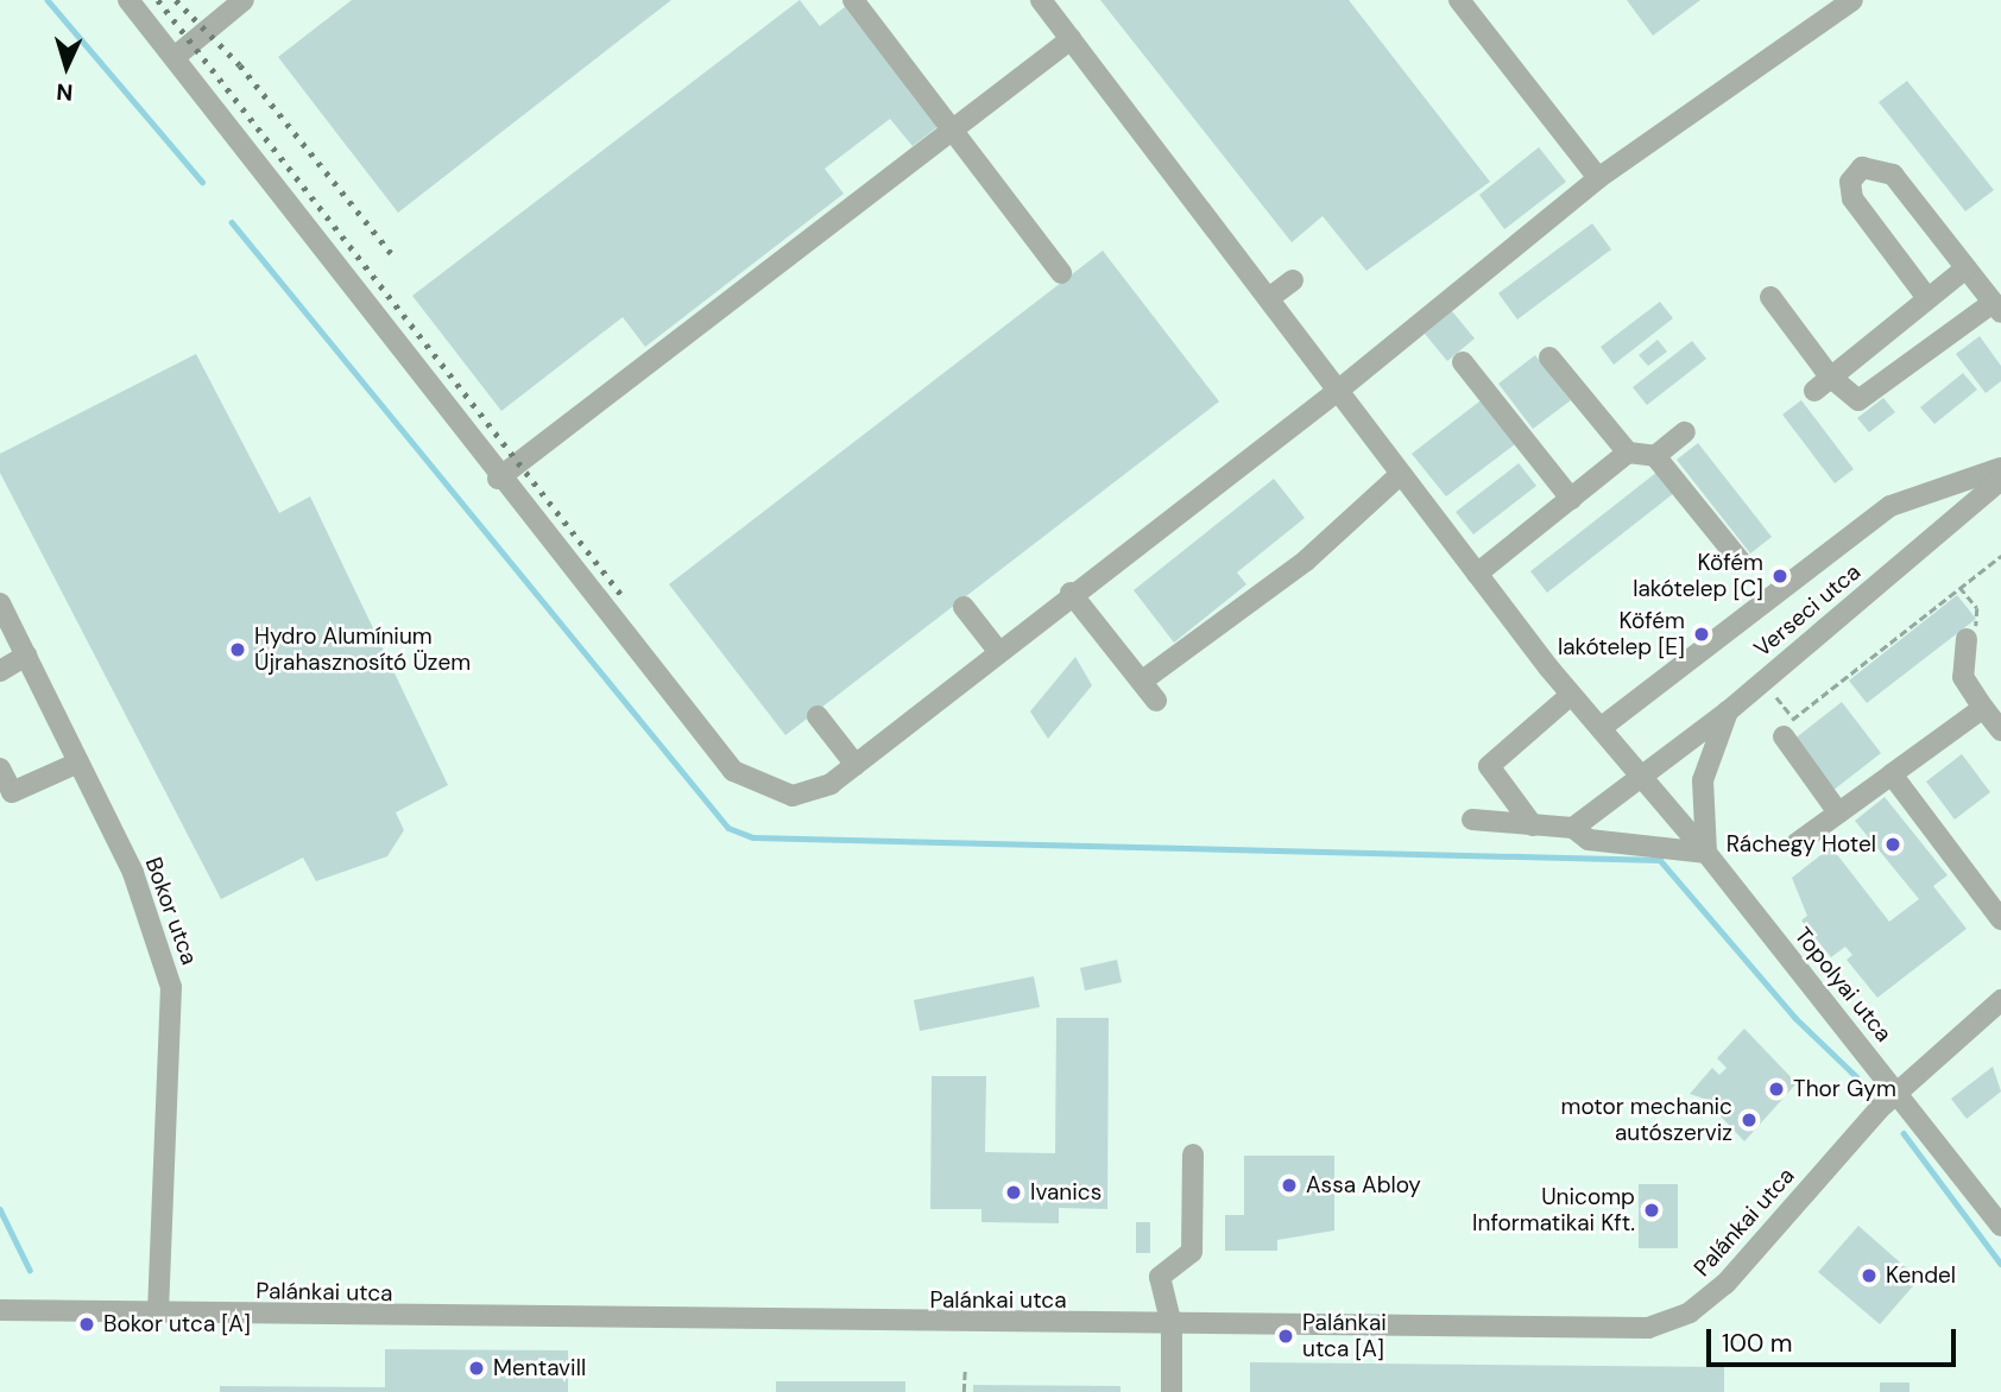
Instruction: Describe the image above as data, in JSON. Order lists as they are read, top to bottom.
{
  "streets": {
    "street": [
      "Verseci utca",
      "Bokor utca",
      "Topolyai utca",
      "Palánkai utca"
    ]
  },
  "crossings": [
    ["Verseci utca", "Topolyai utca"],
    ["Bokor utca", "Palánkai utca"],
    ["Topolyai utca", "Palánkai utca"]
  ],
  "places": [
    "Köfém lakótelep [C]",
    "Köfém lakótelep [E]",
    "Hydro Alumínium Újrahasznosító Üzem",
    "Ráchegy Hotel",
    "Thor Gym",
    "motor mechanic autószerviz",
    "Assa Abloy",
    "Ivanics",
    "Unicomp Informatikai Kft.",
    "Kendel",
    "Bokor utca [A]",
    "Palánkai utca [A]",
    "Mentavill"
  ],
  "scale_bar": "100 m",
  "north": "bottom"
}
